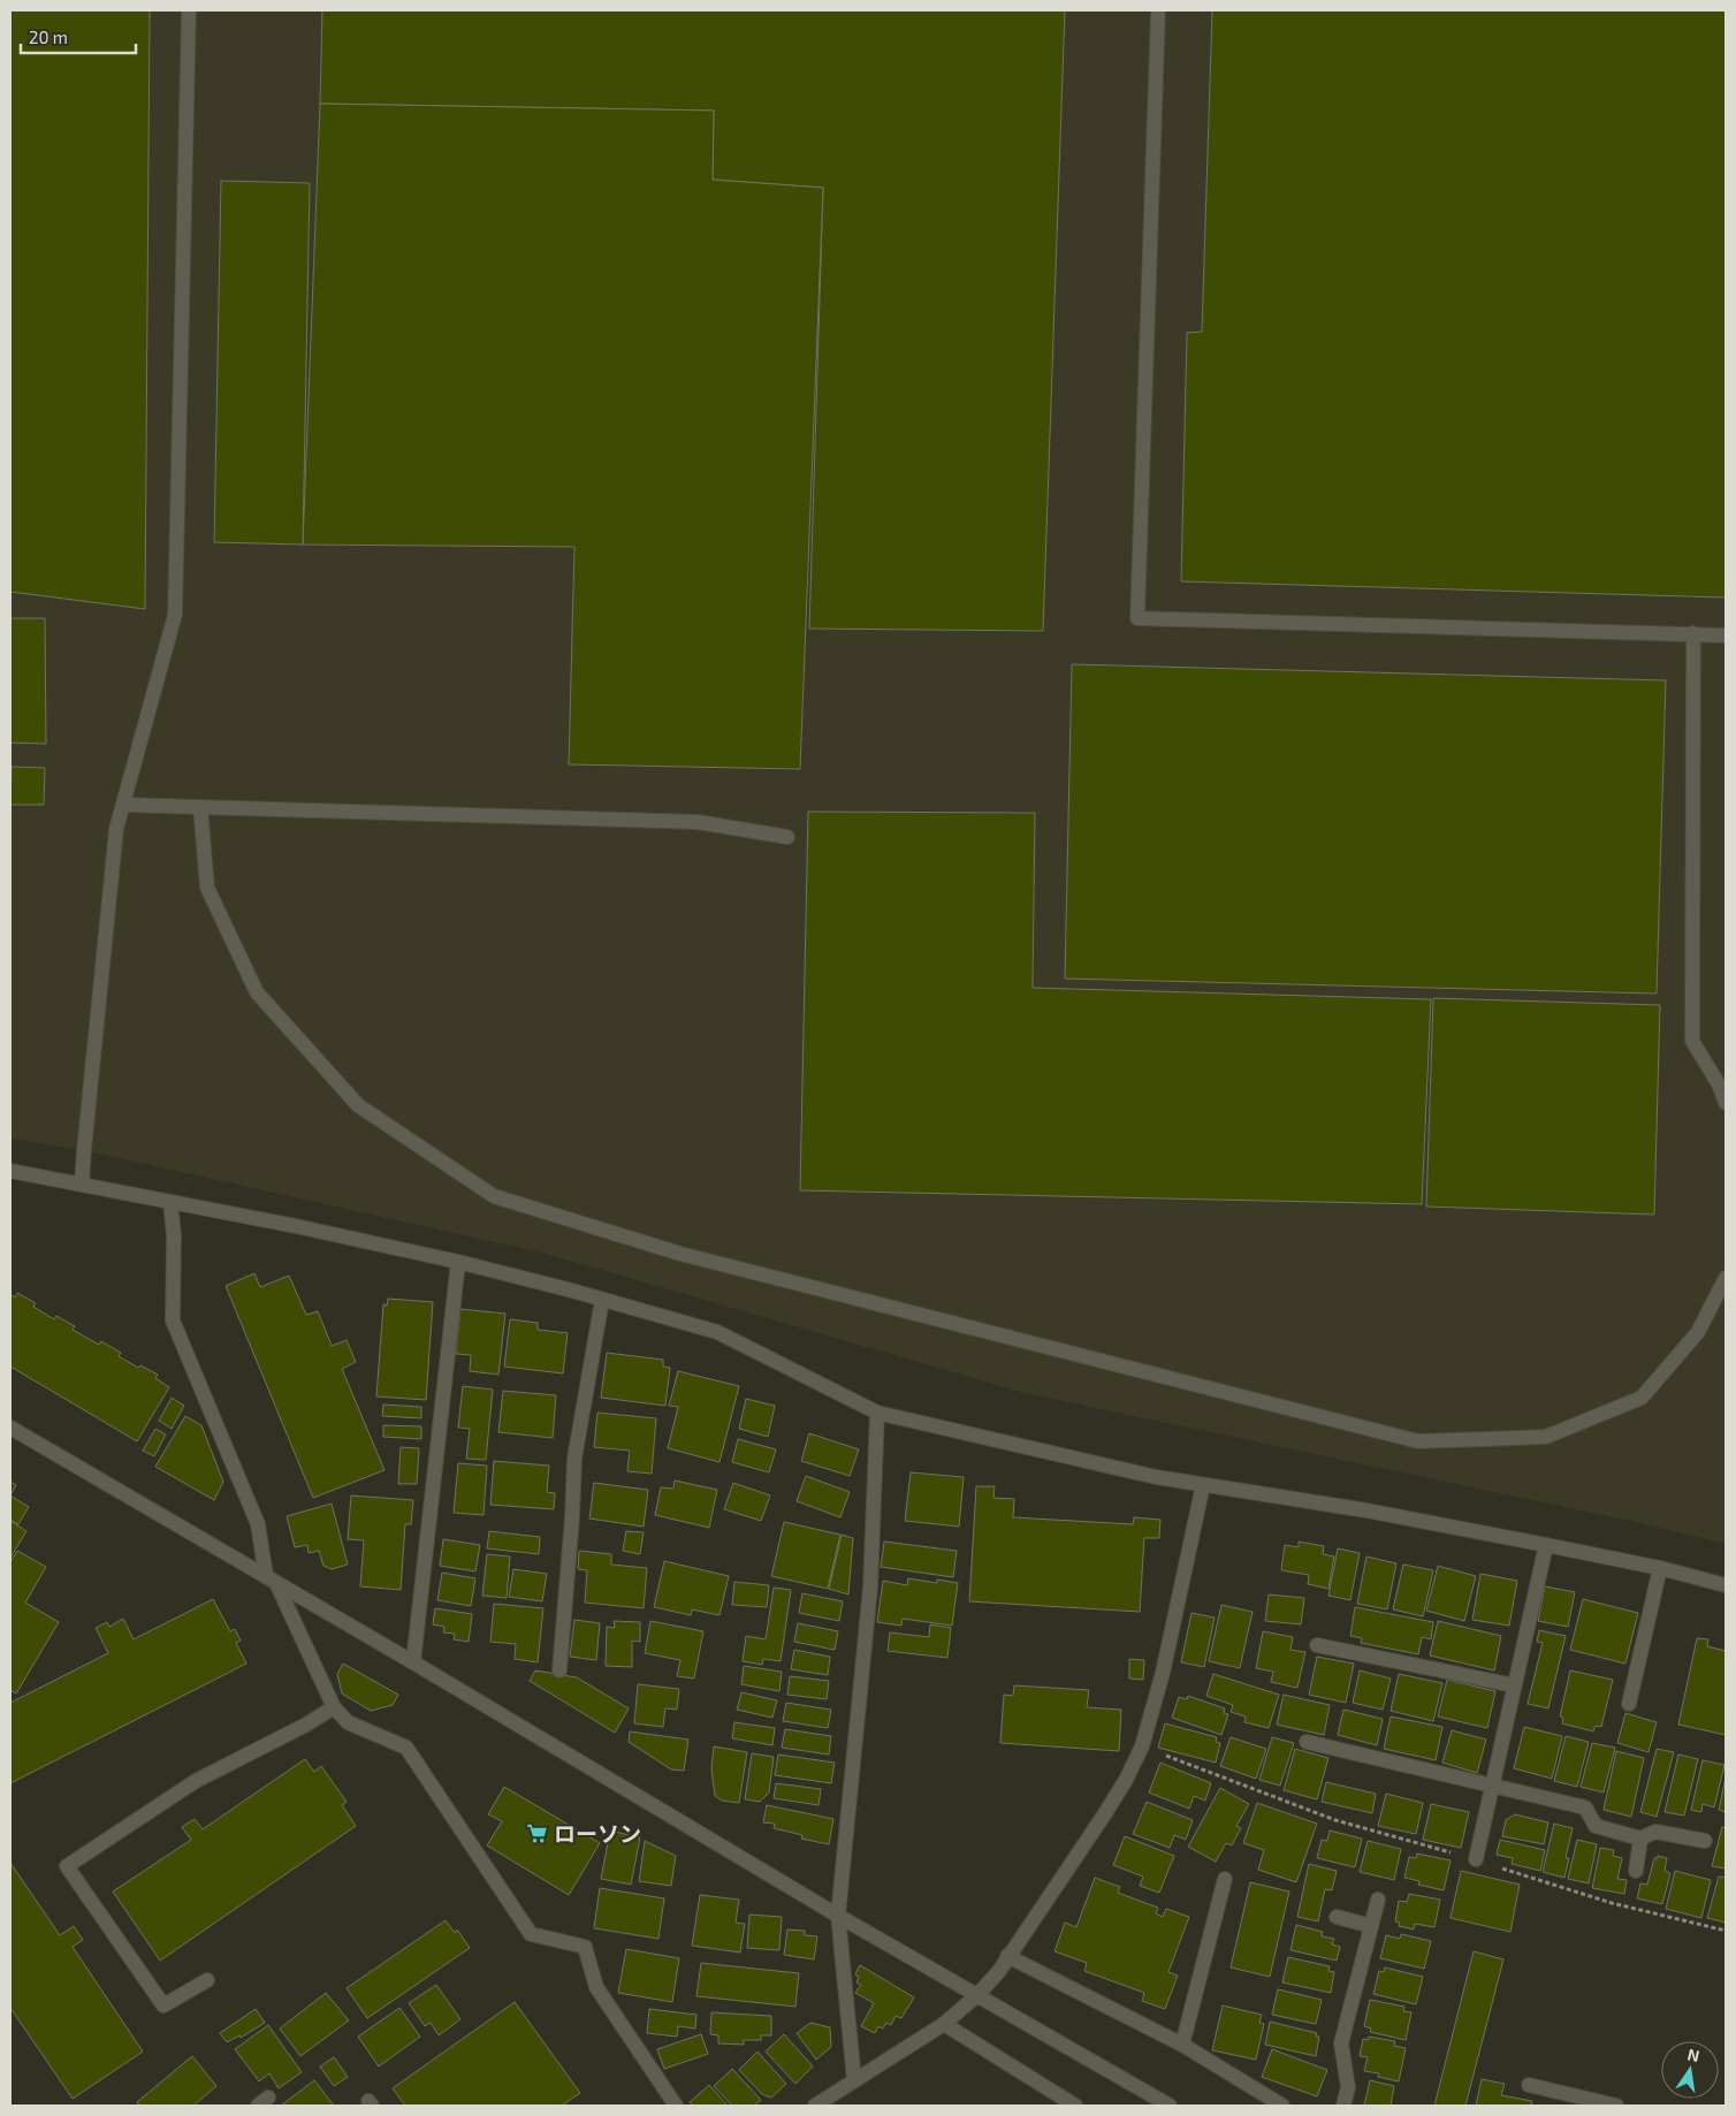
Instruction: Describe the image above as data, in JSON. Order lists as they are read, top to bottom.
{
  "places": {
    "supermarket": ["ローソン"]
  },
  "scale_bar": "20 m",
  "north": "top"
}
